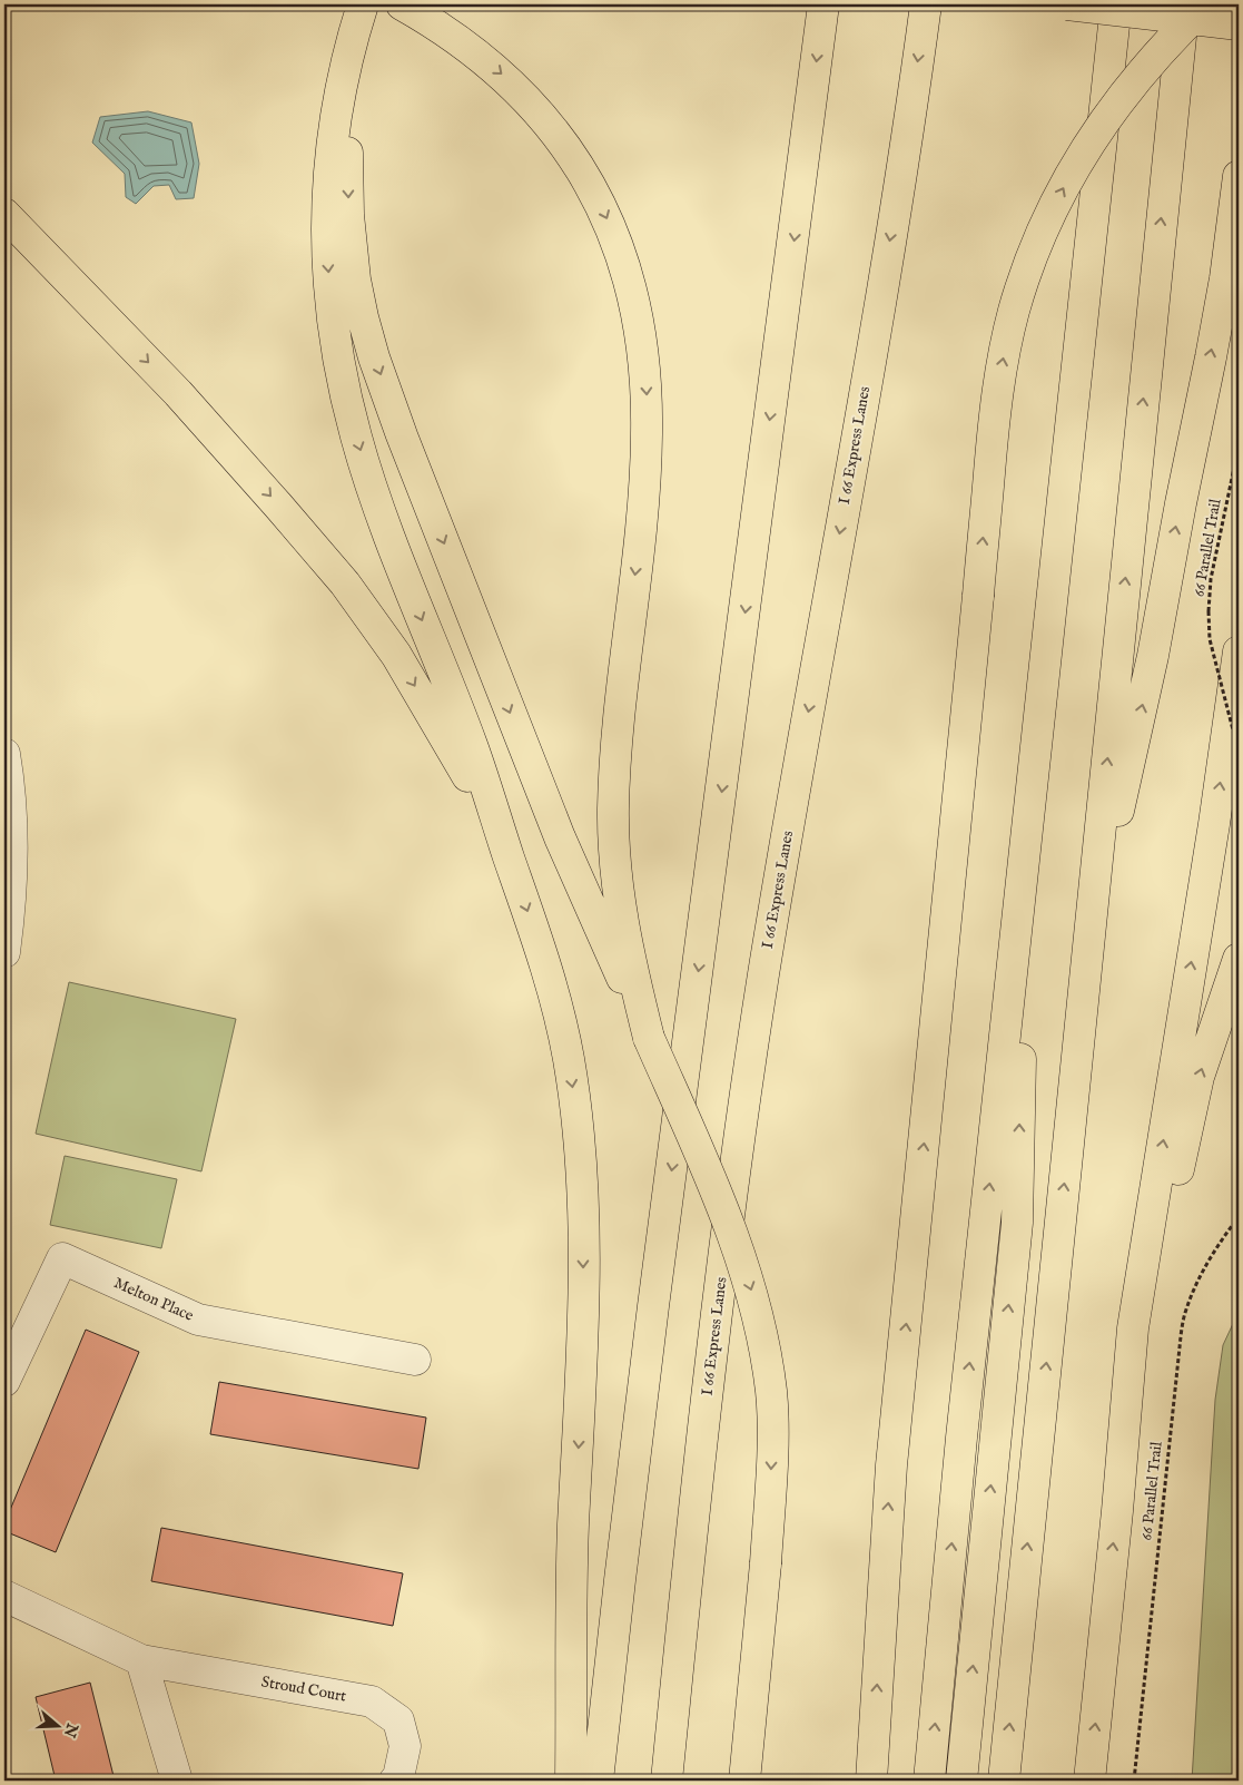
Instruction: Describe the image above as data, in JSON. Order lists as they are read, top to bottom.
{
  "streets": {
    "highway": ["I 66 Express Lanes"],
    "street": ["Melton Place", "Stroud Court"],
    "path": ["66 Parallel Trail"]
  },
  "north": "right"
}
